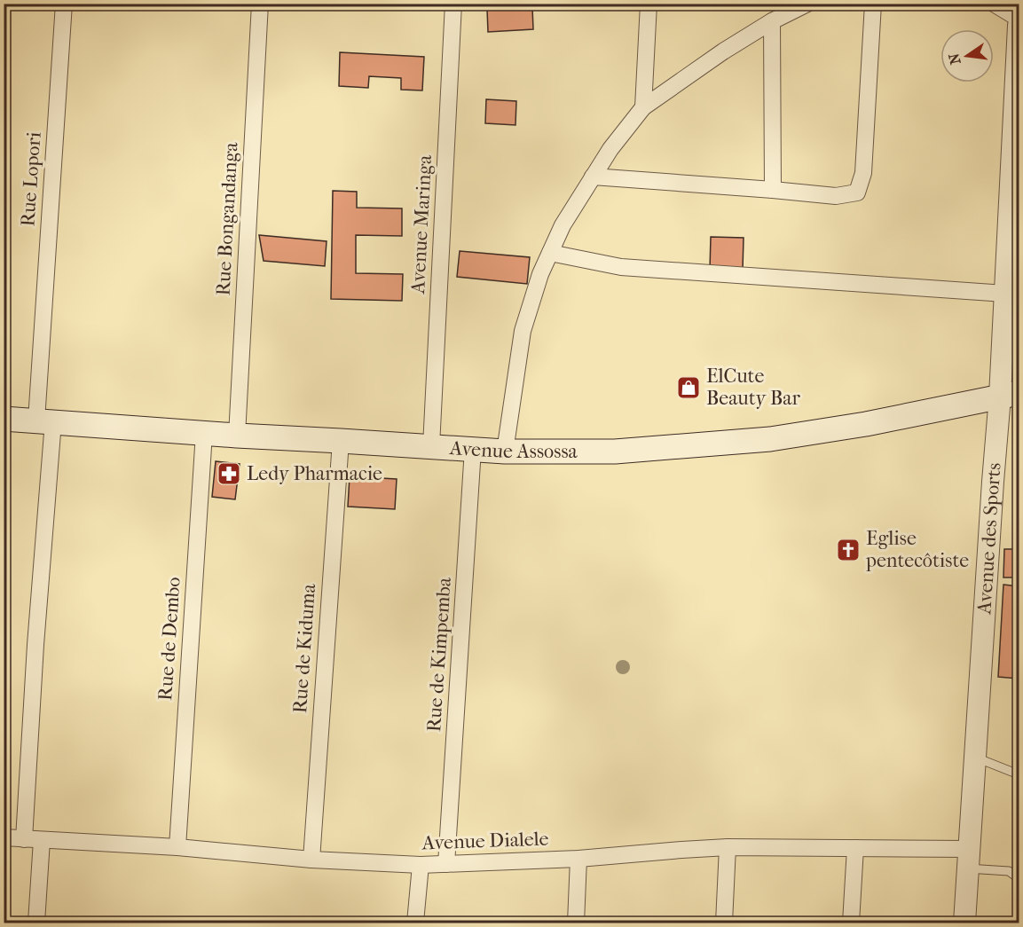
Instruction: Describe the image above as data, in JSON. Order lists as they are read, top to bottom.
{
  "streets": {
    "main road": ["Avenue Assossa"],
    "street": [
      "Rue Lopori",
      "Rue Bongandanga",
      "Avenue Maringa",
      "Avenue des Sports",
      "Rue de Dembo",
      "Rue de Kiduma",
      "Rue de Kimpemba",
      "Avenue Dialele"
    ]
  },
  "crossings": [
    ["Rue Lopori", "Avenue Assossa"],
    ["Rue Lopori", "Avenue Dialele"],
    ["Rue Bongandanga", "Avenue Assossa"],
    ["Avenue Maringa", "Avenue Assossa"],
    ["Avenue Assossa", "Avenue des Sports"],
    ["Avenue Assossa", "Rue de Dembo"],
    ["Avenue Assossa", "Rue de Kiduma"],
    ["Avenue Assossa", "Rue de Kimpemba"],
    ["Avenue des Sports", "Avenue Dialele"],
    ["Rue de Dembo", "Avenue Dialele"],
    ["Rue de Kiduma", "Avenue Dialele"],
    ["Rue de Kimpemba", "Avenue Dialele"]
  ],
  "places": {
    "shop": ["ElCute Beauty Bar"],
    "pharmacy": ["Ledy Pharmacie"],
    "church": ["Eglise pentecôtiste"]
  },
  "north": "left"
}
